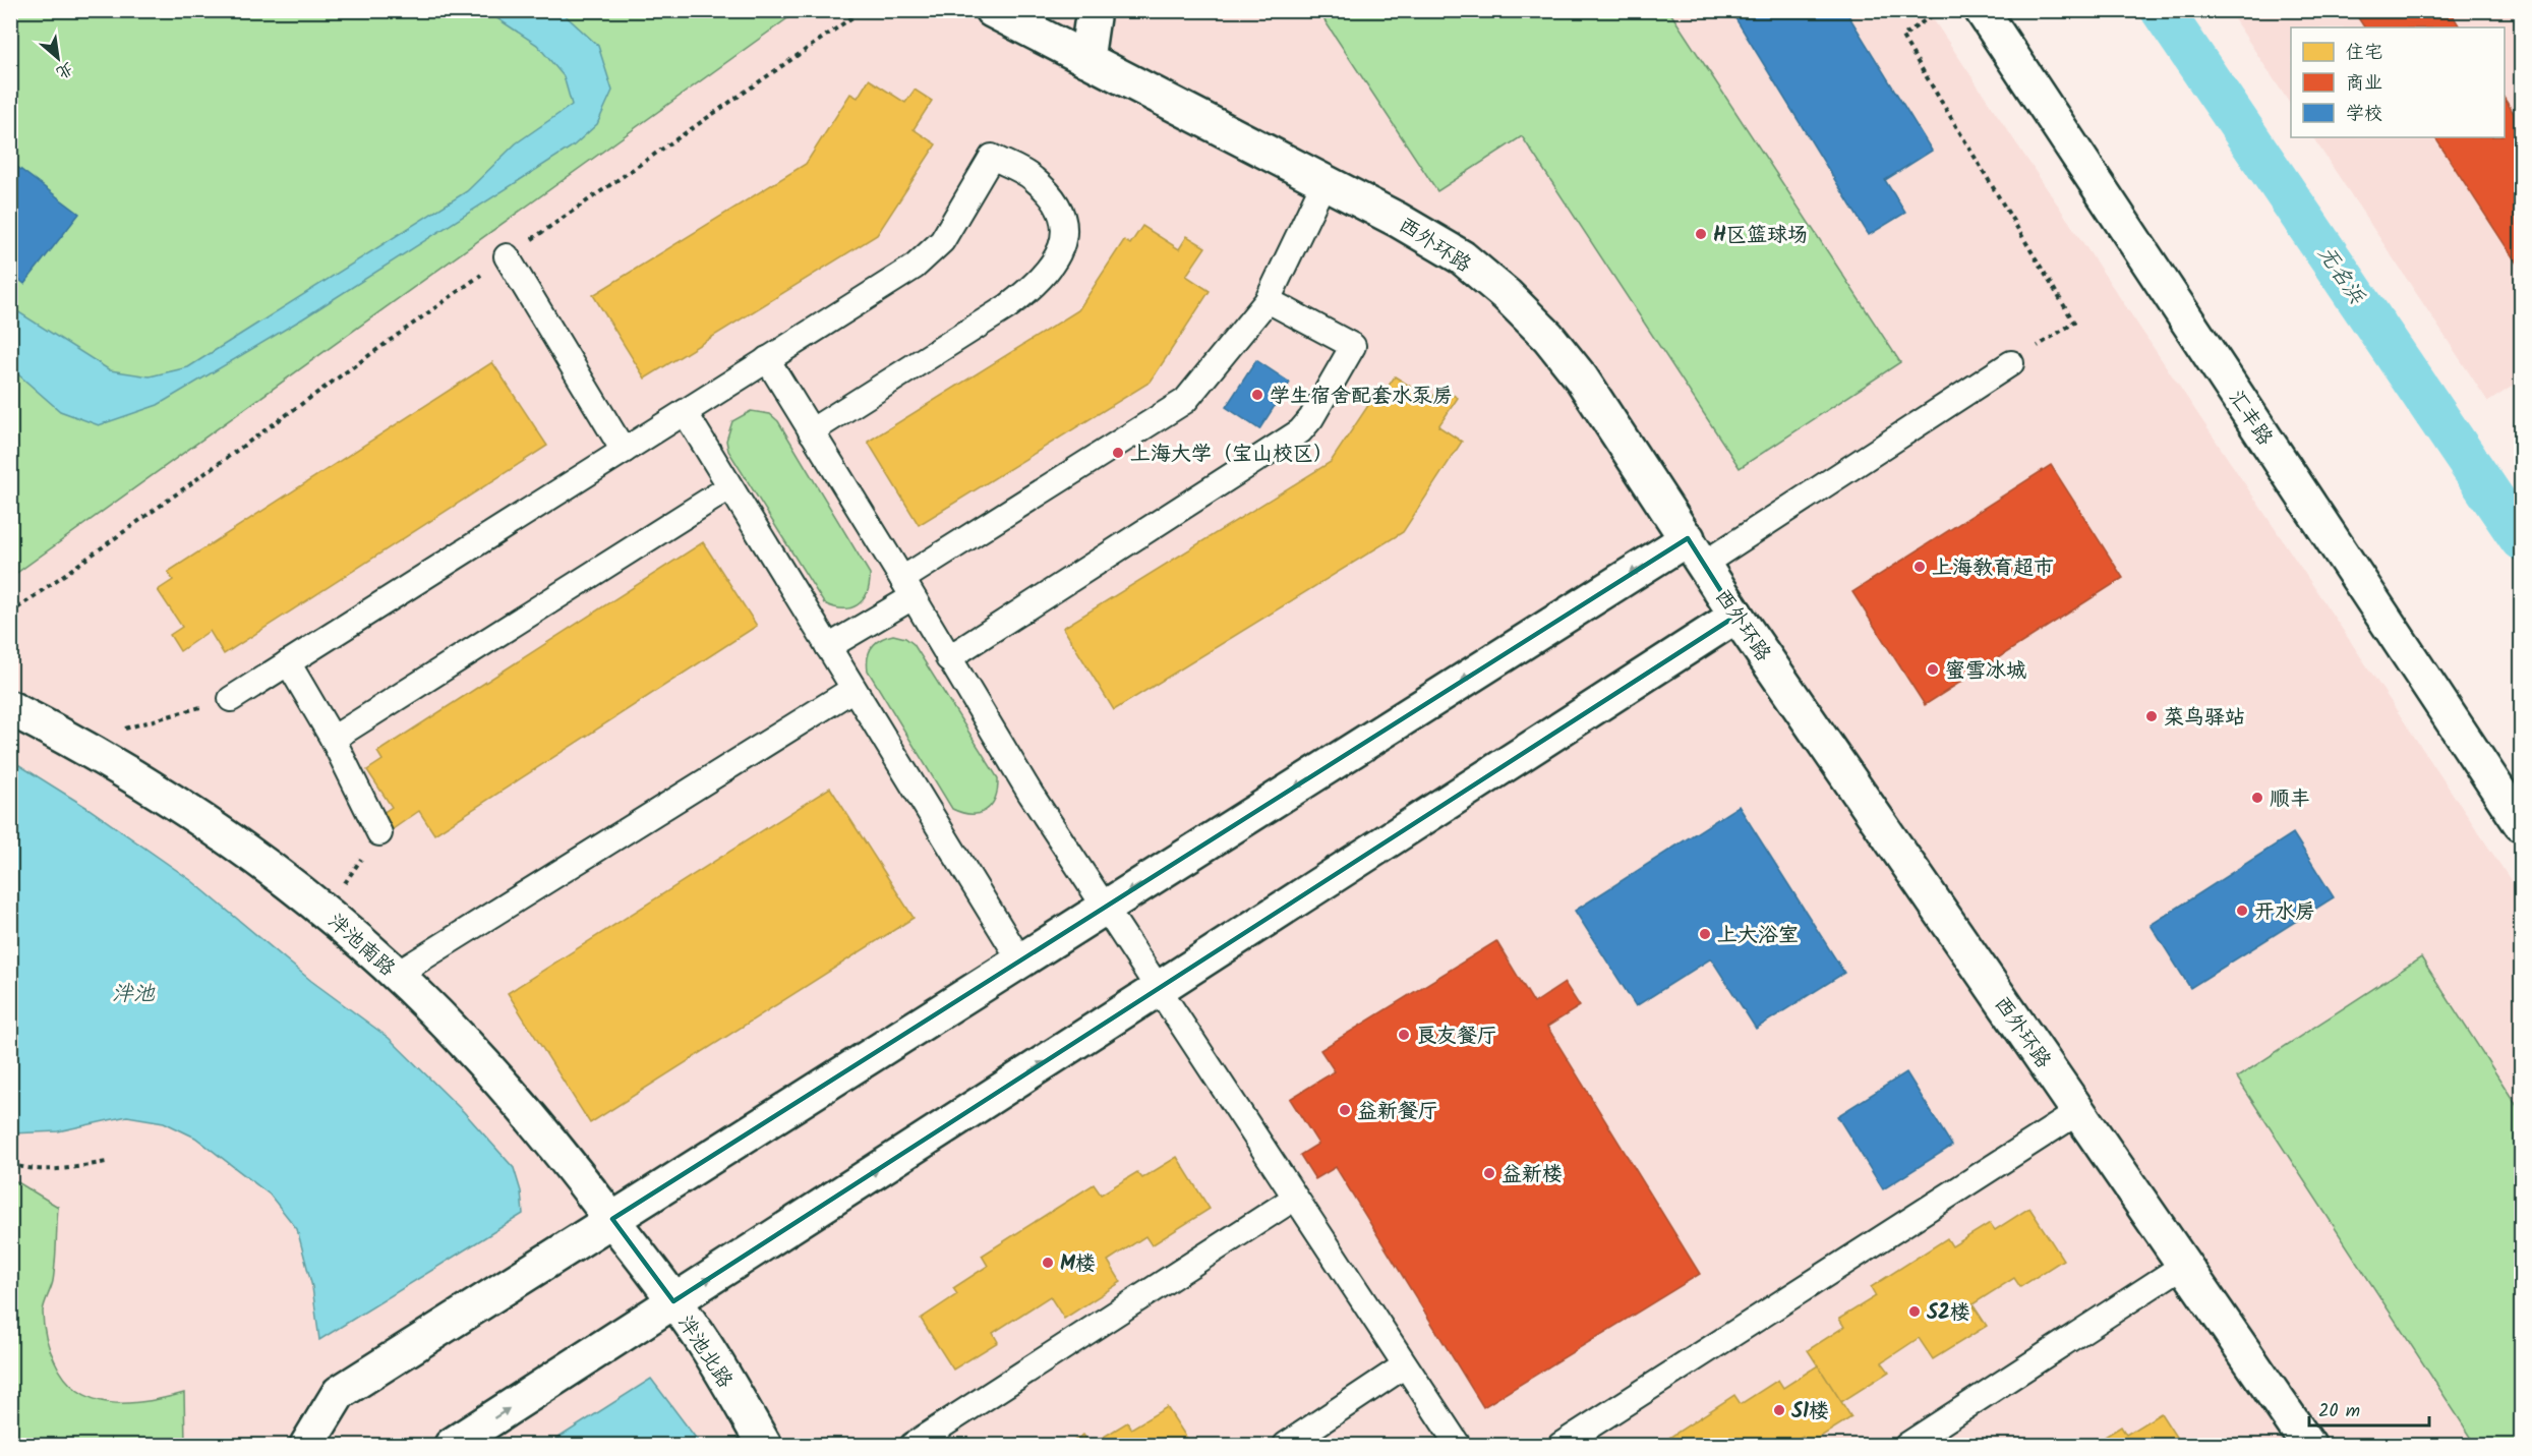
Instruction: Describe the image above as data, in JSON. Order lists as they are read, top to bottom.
{
  "streets": {
    "street": [
      "西外环路",
      "汇丰路",
      "泮池南路",
      "泮池北路"
    ]
  },
  "crossings": [
    ["泮池南路", "泮池北路"]
  ],
  "water": ["无名浜", "泮池"],
  "places": [
    "H区篮球场",
    "学生宿舍配套水泵房",
    "上海大学（宝山校区）",
    "上海教育超市",
    "蜜雪冰城",
    "菜鸟驿站",
    "顺丰",
    "开水房",
    "上大浴室",
    "良友餐厅",
    "益新餐厅",
    "益新楼",
    "M楼",
    "S2楼",
    "S1楼"
  ],
  "legend": ["住宅", "商业", "学校"],
  "scale_bar": "20 m",
  "north": "bottom right"
}
